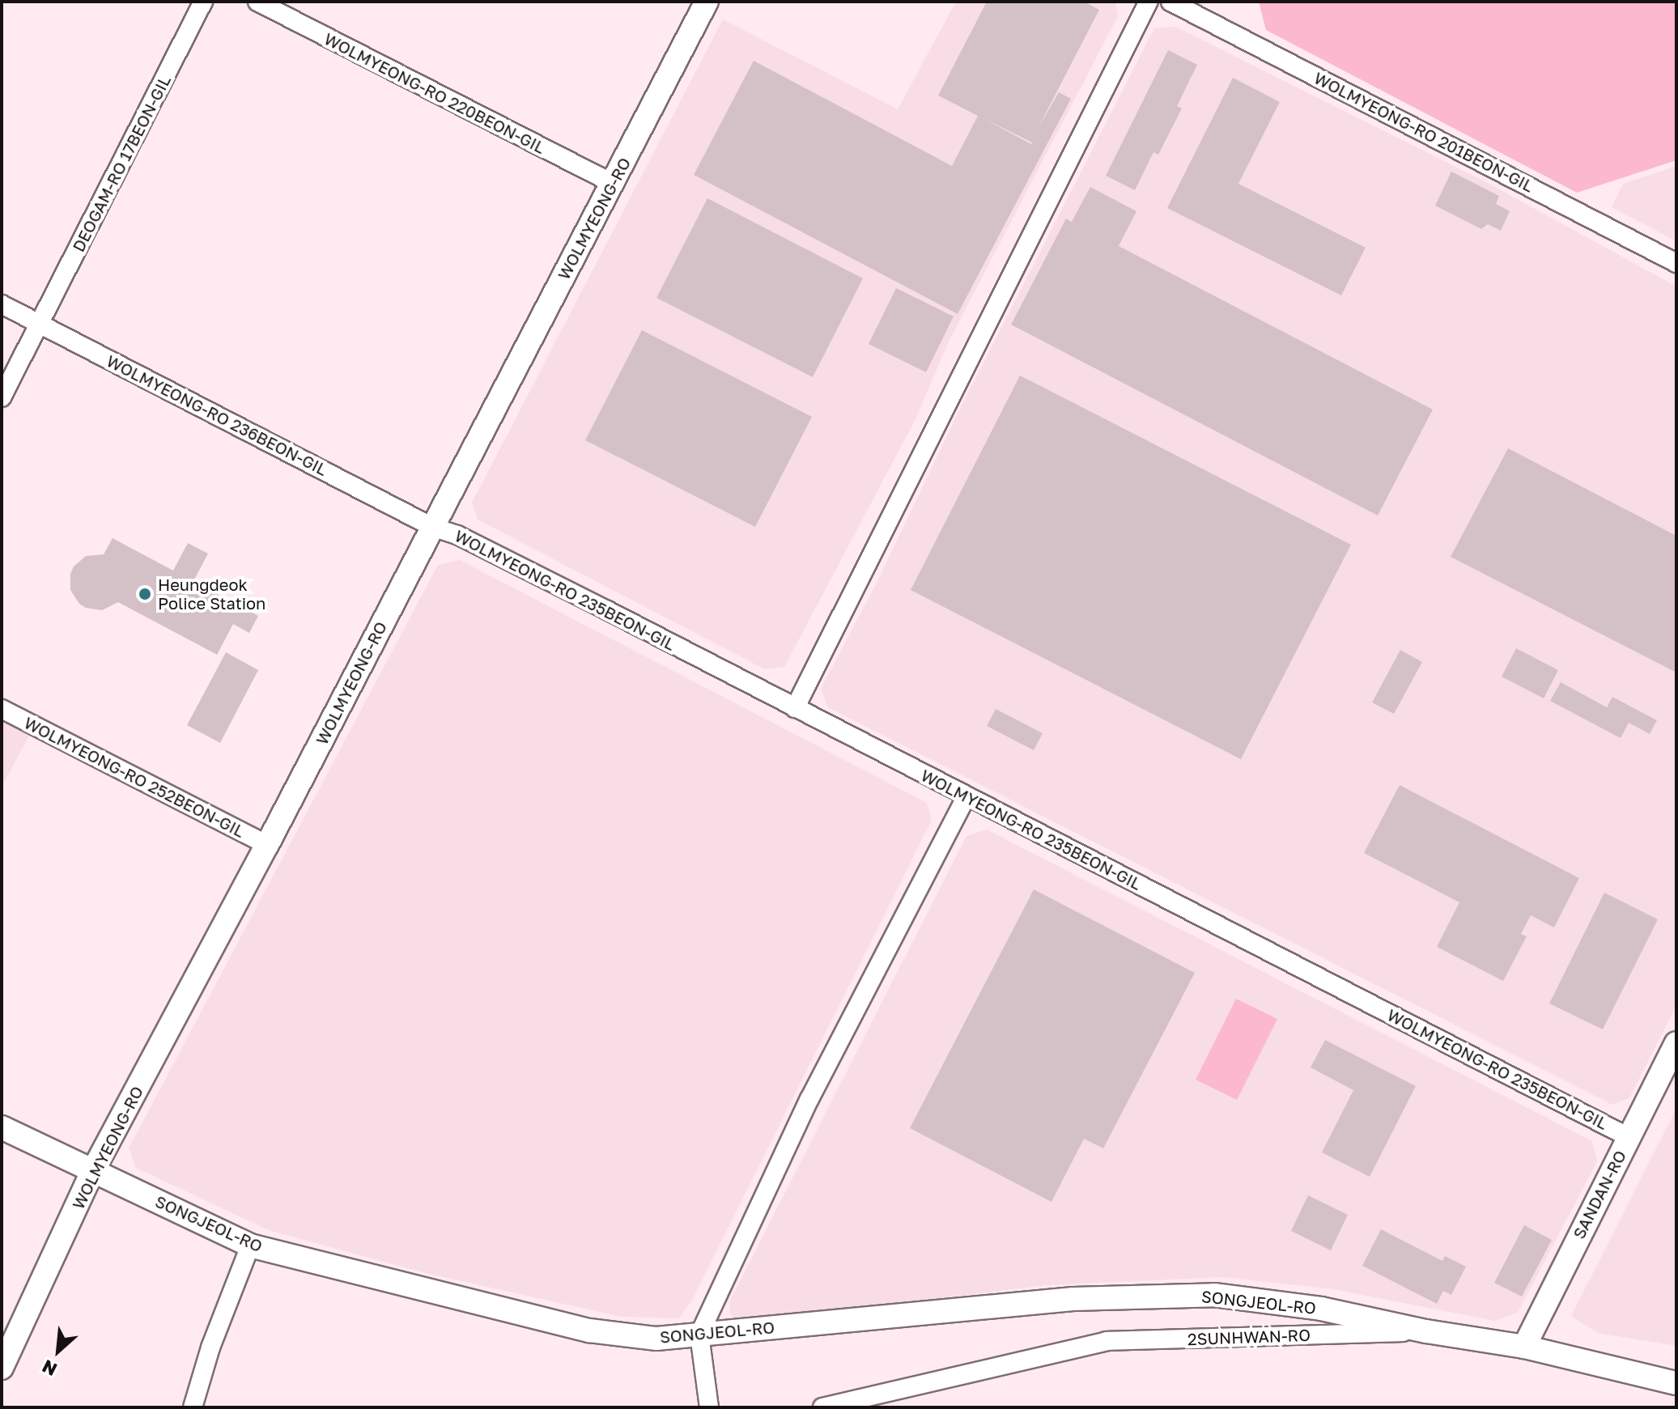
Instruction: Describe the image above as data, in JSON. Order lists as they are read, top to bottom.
{
  "streets": {
    "street": [
      "WOLMYEONG-RO 220BEON-GIL",
      "WOLMYEONG-RO 201BEON-GIL",
      "DEOGAM-RO 17BEON-GIL",
      "WOLMYEONG-RO",
      "WOLMYEONG-RO 236BEON-GIL",
      "WOLMYEONG-RO 235BEON-GIL",
      "WOLMYEONG-RO 252BEON-GIL",
      "SANDAN-RO",
      "SONGJEOL-RO",
      "2SUNHWAN-RO"
    ]
  },
  "crossings": [
    ["WOLMYEONG-RO 220BEON-GIL", "WOLMYEONG-RO"],
    ["DEOGAM-RO 17BEON-GIL", "WOLMYEONG-RO 236BEON-GIL"],
    ["WOLMYEONG-RO", "WOLMYEONG-RO 236BEON-GIL"],
    ["WOLMYEONG-RO", "WOLMYEONG-RO 235BEON-GIL"],
    ["WOLMYEONG-RO", "WOLMYEONG-RO 252BEON-GIL"],
    ["WOLMYEONG-RO", "SONGJEOL-RO"],
    ["WOLMYEONG-RO 236BEON-GIL", "WOLMYEONG-RO 235BEON-GIL"],
    ["WOLMYEONG-RO 235BEON-GIL", "SANDAN-RO"],
    ["SANDAN-RO", "2SUNHWAN-RO"],
    ["SONGJEOL-RO", "2SUNHWAN-RO"]
  ],
  "places": ["Heungdeok Police Station"],
  "north": "bottom left"
}
